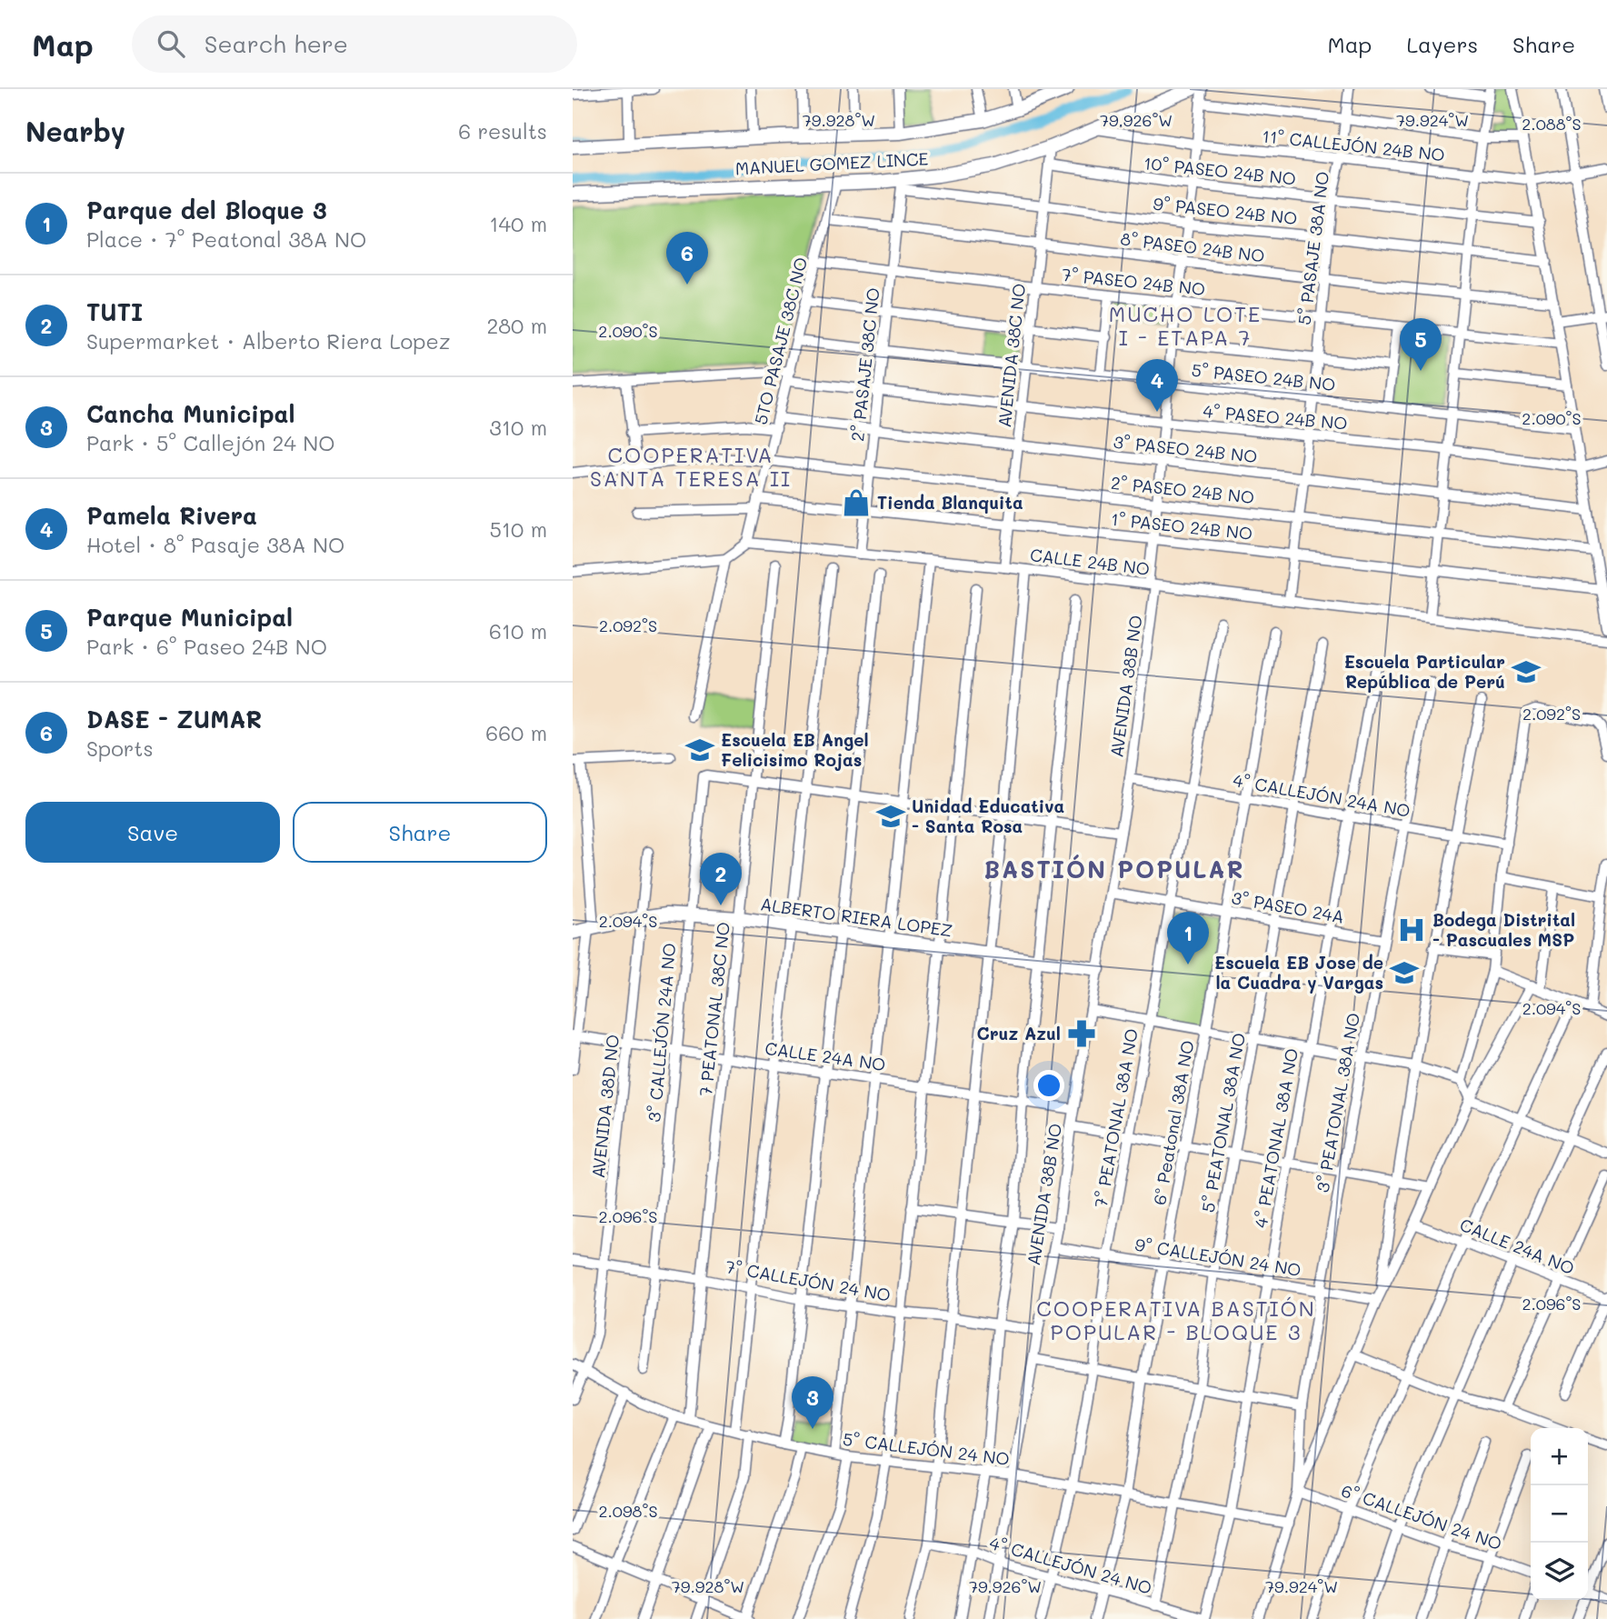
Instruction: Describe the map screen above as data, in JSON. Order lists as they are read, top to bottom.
{
  "streets": {
    "main road": ["MANUEL GOMEZ LINCE", "ALBERTO RIERA LOPEZ"],
    "street": [
      "11° CALLEJÓN 24B NO",
      "10° PASEO 24B NO",
      "9° PASEO 24B NO",
      "8° PASEO 24B NO",
      "5° PASAJE 38A NO",
      "7° PASEO 24B NO",
      "5TO PASAJE 38C NO",
      "AVENIDA 38C NO",
      "2° PASAJE 38C NO",
      "5° PASEO 24B NO",
      "4° PASEO 24B NO",
      "3° PASEO 24B NO",
      "2° PASEO 24B NO",
      "1° PASEO 24B NO",
      "CALLE 24B NO",
      "AVENIDA 38B NO",
      "4° CALLEJÓN 24A NO",
      "3° PASEO 24A",
      "7 PEATONAL 38C NO",
      "3° CALLEJÓN 24A NO",
      "CALLE 24A NO",
      "3° PEATONAL 38A NO",
      "AVENIDA 38D NO",
      "7° PEATONAL 38A NO",
      "6º Peatonal 38A NO",
      "5° PEATONAL 38A NO",
      "4° PEATONAL 38A NO",
      "9° CALLEJÓN 24 NO",
      "7° CALLEJÓN 24 NO",
      "5° CALLEJÓN 24 NO",
      "6° CALLEJÓN 24 NO",
      "4° CALLEJÓN 24 NO"
    ]
  },
  "crossings": [
    ["11° CALLEJÓN 24B NO", "MANUEL GOMEZ LINCE"],
    ["11° CALLEJÓN 24B NO", "5° PASAJE 38A NO"],
    ["11° CALLEJÓN 24B NO", "AVENIDA 38B NO"],
    ["MANUEL GOMEZ LINCE", "9° PASEO 24B NO"],
    ["MANUEL GOMEZ LINCE", "5TO PASAJE 38C NO"],
    ["MANUEL GOMEZ LINCE", "AVENIDA 38C NO"],
    ["MANUEL GOMEZ LINCE", "2° PASAJE 38C NO"],
    ["10° PASEO 24B NO", "5° PASAJE 38A NO"],
    ["10° PASEO 24B NO", "AVENIDA 38C NO"],
    ["10° PASEO 24B NO", "AVENIDA 38B NO"],
    ["9° PASEO 24B NO", "5° PASAJE 38A NO"],
    ["9° PASEO 24B NO", "AVENIDA 38C NO"],
    ["9° PASEO 24B NO", "2° PASAJE 38C NO"],
    ["9° PASEO 24B NO", "AVENIDA 38B NO"],
    ["8° PASEO 24B NO", "5° PASAJE 38A NO"],
    ["8° PASEO 24B NO", "5TO PASAJE 38C NO"],
    ["8° PASEO 24B NO", "AVENIDA 38C NO"],
    ["8° PASEO 24B NO", "2° PASAJE 38C NO"],
    ["8° PASEO 24B NO", "AVENIDA 38B NO"],
    ["5° PASAJE 38A NO", "7° PASEO 24B NO"],
    ["5° PASAJE 38A NO", "5° PASEO 24B NO"],
    ["5° PASAJE 38A NO", "4° PASEO 24B NO"],
    ["5° PASAJE 38A NO", "3° PASEO 24B NO"],
    ["5° PASAJE 38A NO", "2° PASEO 24B NO"],
    ["5° PASAJE 38A NO", "1° PASEO 24B NO"],
    ["5° PASAJE 38A NO", "CALLE 24B NO"],
    ["7° PASEO 24B NO", "5TO PASAJE 38C NO"],
    ["7° PASEO 24B NO", "AVENIDA 38C NO"],
    ["7° PASEO 24B NO", "2° PASAJE 38C NO"],
    ["7° PASEO 24B NO", "AVENIDA 38B NO"],
    ["5TO PASAJE 38C NO", "5° PASEO 24B NO"],
    ["5TO PASAJE 38C NO", "4° PASEO 24B NO"],
    ["5TO PASAJE 38C NO", "3° PASEO 24B NO"],
    ["5TO PASAJE 38C NO", "2° PASEO 24B NO"],
    ["5TO PASAJE 38C NO", "1° PASEO 24B NO"],
    ["5TO PASAJE 38C NO", "CALLE 24B NO"],
    ["AVENIDA 38C NO", "5° PASEO 24B NO"],
    ["AVENIDA 38C NO", "4° PASEO 24B NO"],
    ["AVENIDA 38C NO", "3° PASEO 24B NO"],
    ["AVENIDA 38C NO", "2° PASEO 24B NO"],
    ["AVENIDA 38C NO", "1° PASEO 24B NO"],
    ["AVENIDA 38C NO", "CALLE 24B NO"],
    ["2° PASAJE 38C NO", "5° PASEO 24B NO"],
    ["2° PASAJE 38C NO", "4° PASEO 24B NO"],
    ["2° PASAJE 38C NO", "3° PASEO 24B NO"],
    ["2° PASAJE 38C NO", "2° PASEO 24B NO"],
    ["2° PASAJE 38C NO", "1° PASEO 24B NO"],
    ["2° PASAJE 38C NO", "CALLE 24B NO"],
    ["5° PASEO 24B NO", "AVENIDA 38B NO"],
    ["4° PASEO 24B NO", "AVENIDA 38B NO"],
    ["3° PASEO 24B NO", "AVENIDA 38B NO"],
    ["2° PASEO 24B NO", "AVENIDA 38B NO"],
    ["1° PASEO 24B NO", "AVENIDA 38B NO"],
    ["CALLE 24B NO", "AVENIDA 38B NO"],
    ["AVENIDA 38B NO", "4° CALLEJÓN 24A NO"],
    ["AVENIDA 38B NO", "3° PASEO 24A"],
    ["AVENIDA 38B NO", "ALBERTO RIERA LOPEZ"],
    ["AVENIDA 38B NO", "3° CALLEJÓN 24A NO"],
    ["AVENIDA 38B NO", "CALLE 24A NO"],
    ["AVENIDA 38B NO", "9° CALLEJÓN 24 NO"],
    ["AVENIDA 38B NO", "7° CALLEJÓN 24 NO"],
    ["AVENIDA 38B NO", "5° CALLEJÓN 24 NO"],
    ["AVENIDA 38B NO", "4° CALLEJÓN 24 NO"],
    ["4° CALLEJÓN 24A NO", "3° PEATONAL 38A NO"],
    ["4° CALLEJÓN 24A NO", "7° PEATONAL 38A NO"],
    ["4° CALLEJÓN 24A NO", "6º Peatonal 38A NO"],
    ["4° CALLEJÓN 24A NO", "5° PEATONAL 38A NO"],
    ["4° CALLEJÓN 24A NO", "4° PEATONAL 38A NO"],
    ["3° PASEO 24A", "3° PEATONAL 38A NO"],
    ["3° PASEO 24A", "7° PEATONAL 38A NO"],
    ["3° PASEO 24A", "6º Peatonal 38A NO"],
    ["3° PASEO 24A", "5° PEATONAL 38A NO"],
    ["3° PASEO 24A", "4° PEATONAL 38A NO"],
    ["ALBERTO RIERA LOPEZ", "7 PEATONAL 38C NO"],
    ["ALBERTO RIERA LOPEZ", "3° CALLEJÓN 24A NO"],
    ["ALBERTO RIERA LOPEZ", "AVENIDA 38D NO"],
    ["7 PEATONAL 38C NO", "3° CALLEJÓN 24A NO"],
    ["7 PEATONAL 38C NO", "CALLE 24A NO"],
    ["7 PEATONAL 38C NO", "7° CALLEJÓN 24 NO"],
    ["7 PEATONAL 38C NO", "5° CALLEJÓN 24 NO"],
    ["3° CALLEJÓN 24A NO", "CALLE 24A NO"],
    ["3° CALLEJÓN 24A NO", "7° CALLEJÓN 24 NO"],
    ["CALLE 24A NO", "3° PEATONAL 38A NO"],
    ["CALLE 24A NO", "AVENIDA 38D NO"],
    ["3° PEATONAL 38A NO", "9° CALLEJÓN 24 NO"],
    ["3° PEATONAL 38A NO", "5° CALLEJÓN 24 NO"],
    ["3° PEATONAL 38A NO", "6° CALLEJÓN 24 NO"],
    ["AVENIDA 38D NO", "7° CALLEJÓN 24 NO"],
    ["AVENIDA 38D NO", "5° CALLEJÓN 24 NO"],
    ["7° PEATONAL 38A NO", "9° CALLEJÓN 24 NO"],
    ["7° PEATONAL 38A NO", "5° CALLEJÓN 24 NO"],
    ["7° PEATONAL 38A NO", "4° CALLEJÓN 24 NO"],
    ["6º Peatonal 38A NO", "9° CALLEJÓN 24 NO"],
    ["6º Peatonal 38A NO", "5° CALLEJÓN 24 NO"],
    ["6º Peatonal 38A NO", "4° CALLEJÓN 24 NO"],
    ["5° PEATONAL 38A NO", "9° CALLEJÓN 24 NO"],
    ["5° PEATONAL 38A NO", "5° CALLEJÓN 24 NO"],
    ["5° PEATONAL 38A NO", "4° CALLEJÓN 24 NO"],
    ["4° PEATONAL 38A NO", "9° CALLEJÓN 24 NO"],
    ["4° PEATONAL 38A NO", "5° CALLEJÓN 24 NO"],
    ["4° PEATONAL 38A NO", "4° CALLEJÓN 24 NO"]
  ],
  "districts": [
    "MUCHO LOTE I - ETAPA 7",
    "COOPERATIVA SANTA TERESA II",
    "BASTIÓN POPULAR",
    "COOPERATIVA BASTIÓN POPULAR - BLOQUE 3"
  ],
  "places": {
    "shop": ["Tienda Blanquita"],
    "school or university": [
      "Escuela Particular República de Perú",
      "Escuela EB Angel Felicisimo Rojas",
      "Unidad Educativa - Santa Rosa",
      "Escuela EB Jose de la Cuadra y Vargas"
    ],
    "hospital": ["Bodega Distrital - Pascuales MSP"],
    "pharmacy": ["Cruz Azul"]
  },
  "page": {
    "header": "Map",
    "search": "Search here",
    "nav": ["Map", "Layers", "Share"],
    "heading": ["Nearby", "6 results"],
    "list": [
      {
        "mark": "1",
        "name": "Parque del Bloque 3",
        "note": "Place · 7° Peatonal 38A NO",
        "value": "140 m"
      },
      {
        "mark": "2",
        "name": "TUTI",
        "note": "Supermarket · Alberto Riera Lopez",
        "value": "280 m"
      },
      {
        "mark": "3",
        "name": "Cancha Municipal",
        "note": "Park · 5° Callejón 24 NO",
        "value": "310 m"
      },
      {
        "mark": "4",
        "name": "Pamela Rivera",
        "note": "Hotel · 8° Pasaje 38A NO",
        "value": "510 m"
      },
      {
        "mark": "5",
        "name": "Parque Municipal",
        "note": "Park · 6° Paseo 24B NO",
        "value": "610 m"
      },
      {
        "mark": "6",
        "name": "DASE - ZUMAR",
        "note": "Sports",
        "value": "660 m"
      }
    ],
    "pins": [
      "6",
      "5",
      "4",
      "2",
      "1",
      "3"
    ],
    "buttons": ["Save", "Share"],
    "map_buttons": ["+", "−"]
  },
  "coordinates": [
    "79.928°W",
    "79.926°W",
    "79.924°W",
    "2.088°S",
    "2.090°S",
    "2.092°S",
    "2.094°S",
    "2.096°S",
    "2.098°S"
  ]
}
